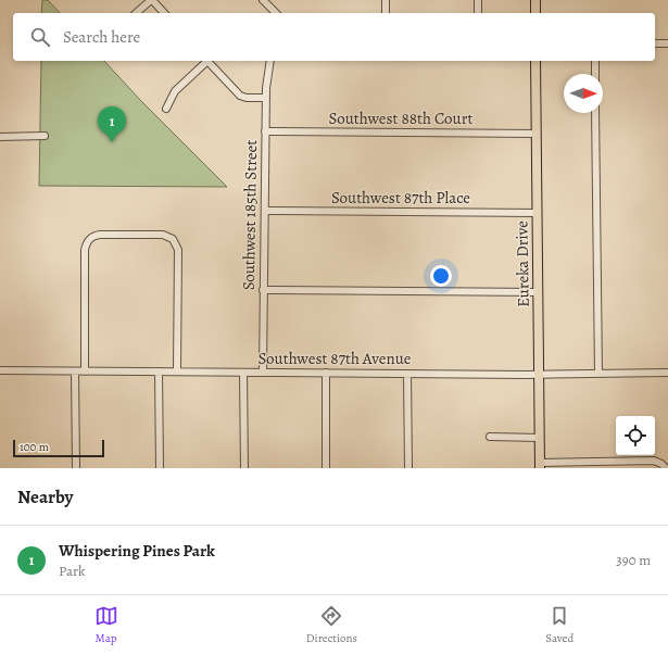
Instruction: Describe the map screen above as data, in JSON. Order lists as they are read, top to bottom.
{
  "streets": {
    "main road": ["Eureka Drive"],
    "street": [
      "Southwest 88th Court",
      "Southwest 87th Place",
      "Southwest 185th Street",
      "Southwest 87th Avenue"
    ]
  },
  "crossings": [
    ["Southwest 88th Court", "Southwest 185th Street"],
    ["Southwest 88th Court", "Eureka Drive"],
    ["Southwest 87th Place", "Southwest 185th Street"],
    ["Southwest 87th Place", "Eureka Drive"],
    ["Southwest 185th Street", "Southwest 87th Avenue"],
    ["Eureka Drive", "Southwest 87th Avenue"]
  ],
  "scale_bar": "100 m",
  "north": "right",
  "page": {
    "search": "Search here",
    "pins": "1",
    "scale": "100 m",
    "heading": "Nearby",
    "list": [
      {
        "mark": "1",
        "name": "Whispering Pines Park",
        "note": "Park",
        "value": "390 m"
      }
    ],
    "nav": ["Map", "Directions", "Saved"]
  }
}
